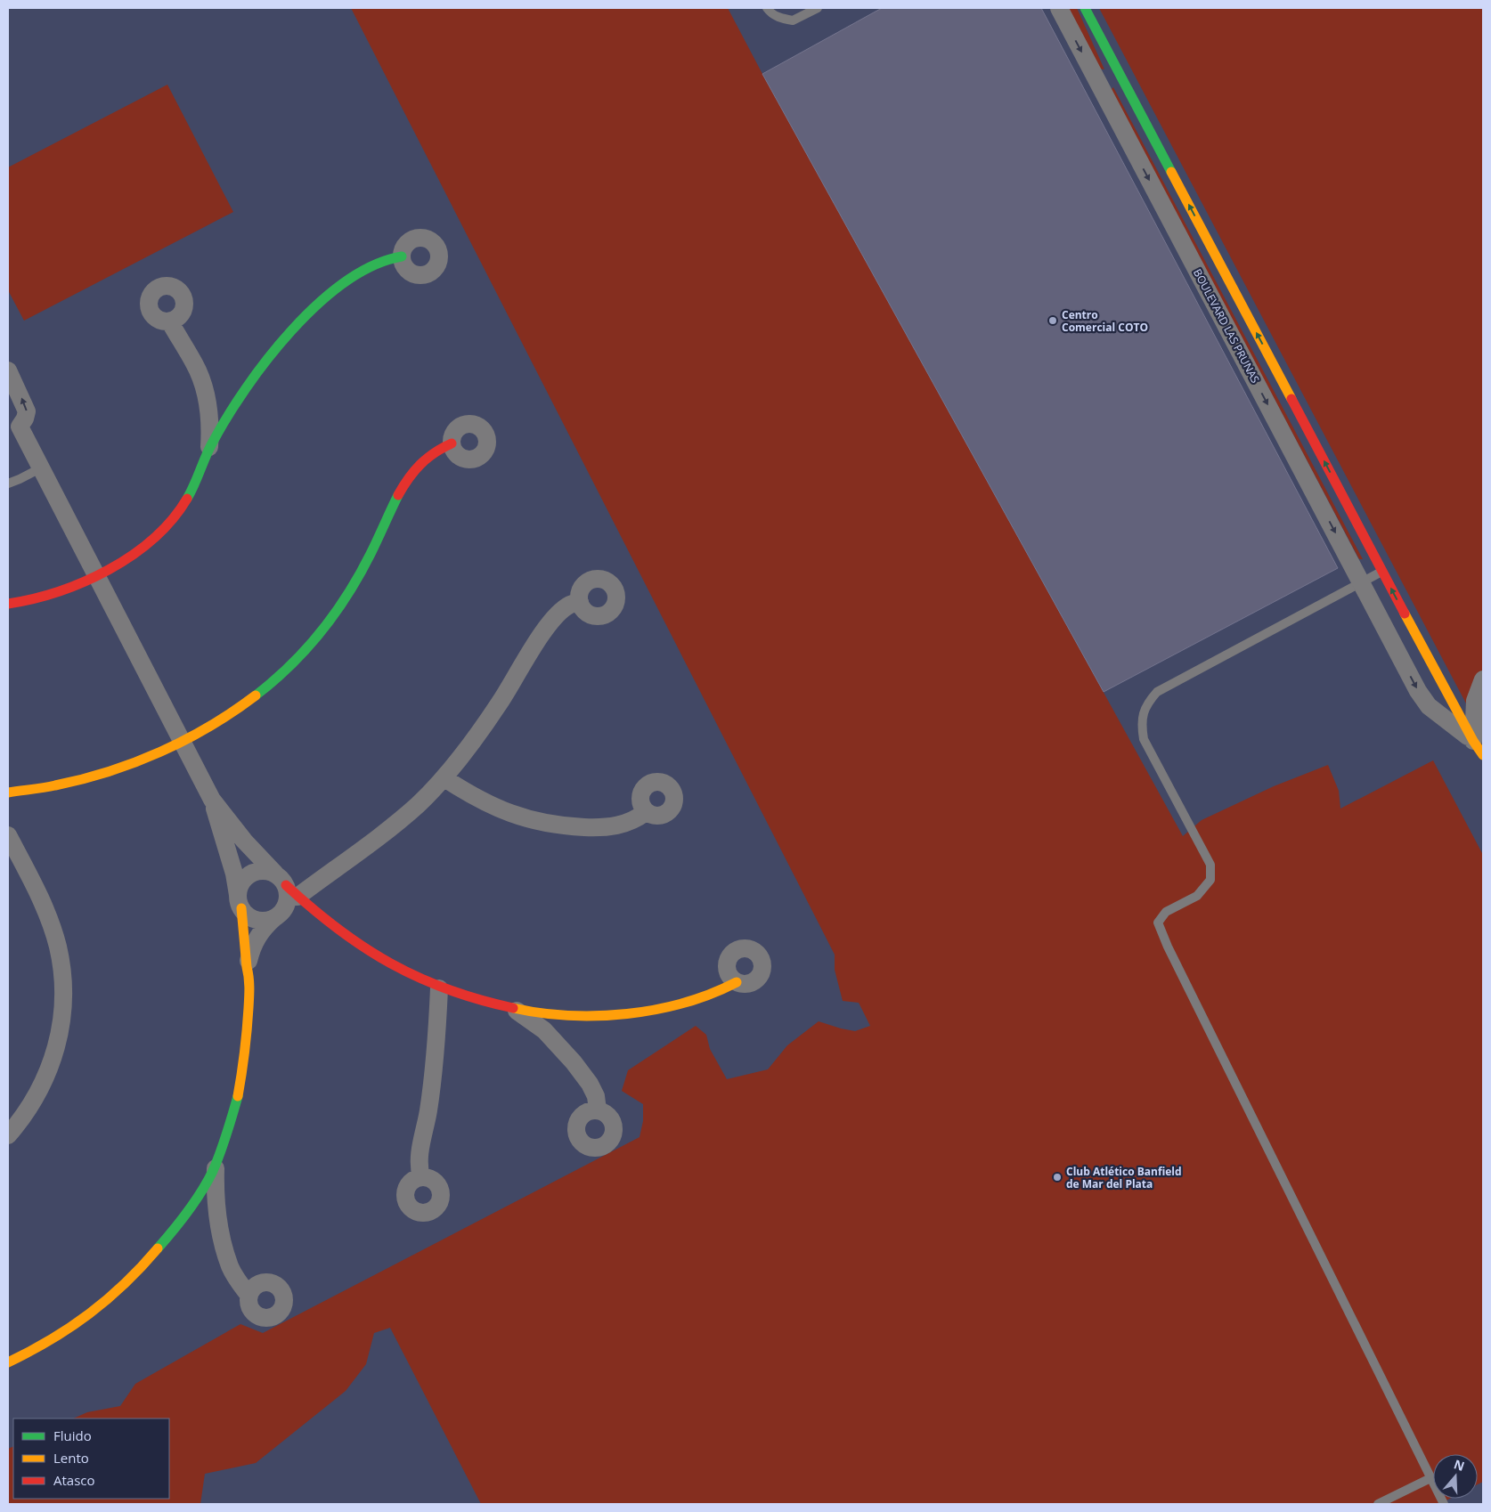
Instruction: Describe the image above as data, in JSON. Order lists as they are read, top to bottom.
{
  "streets": {
    "street": ["BOULEVARD LAS PRUNAS"]
  },
  "places": ["Centro Comercial COTO", "Club Atlético Banfield de Mar del Plata"],
  "legend": ["Fluido", "Lento", "Atasco"],
  "north": "top"
}
